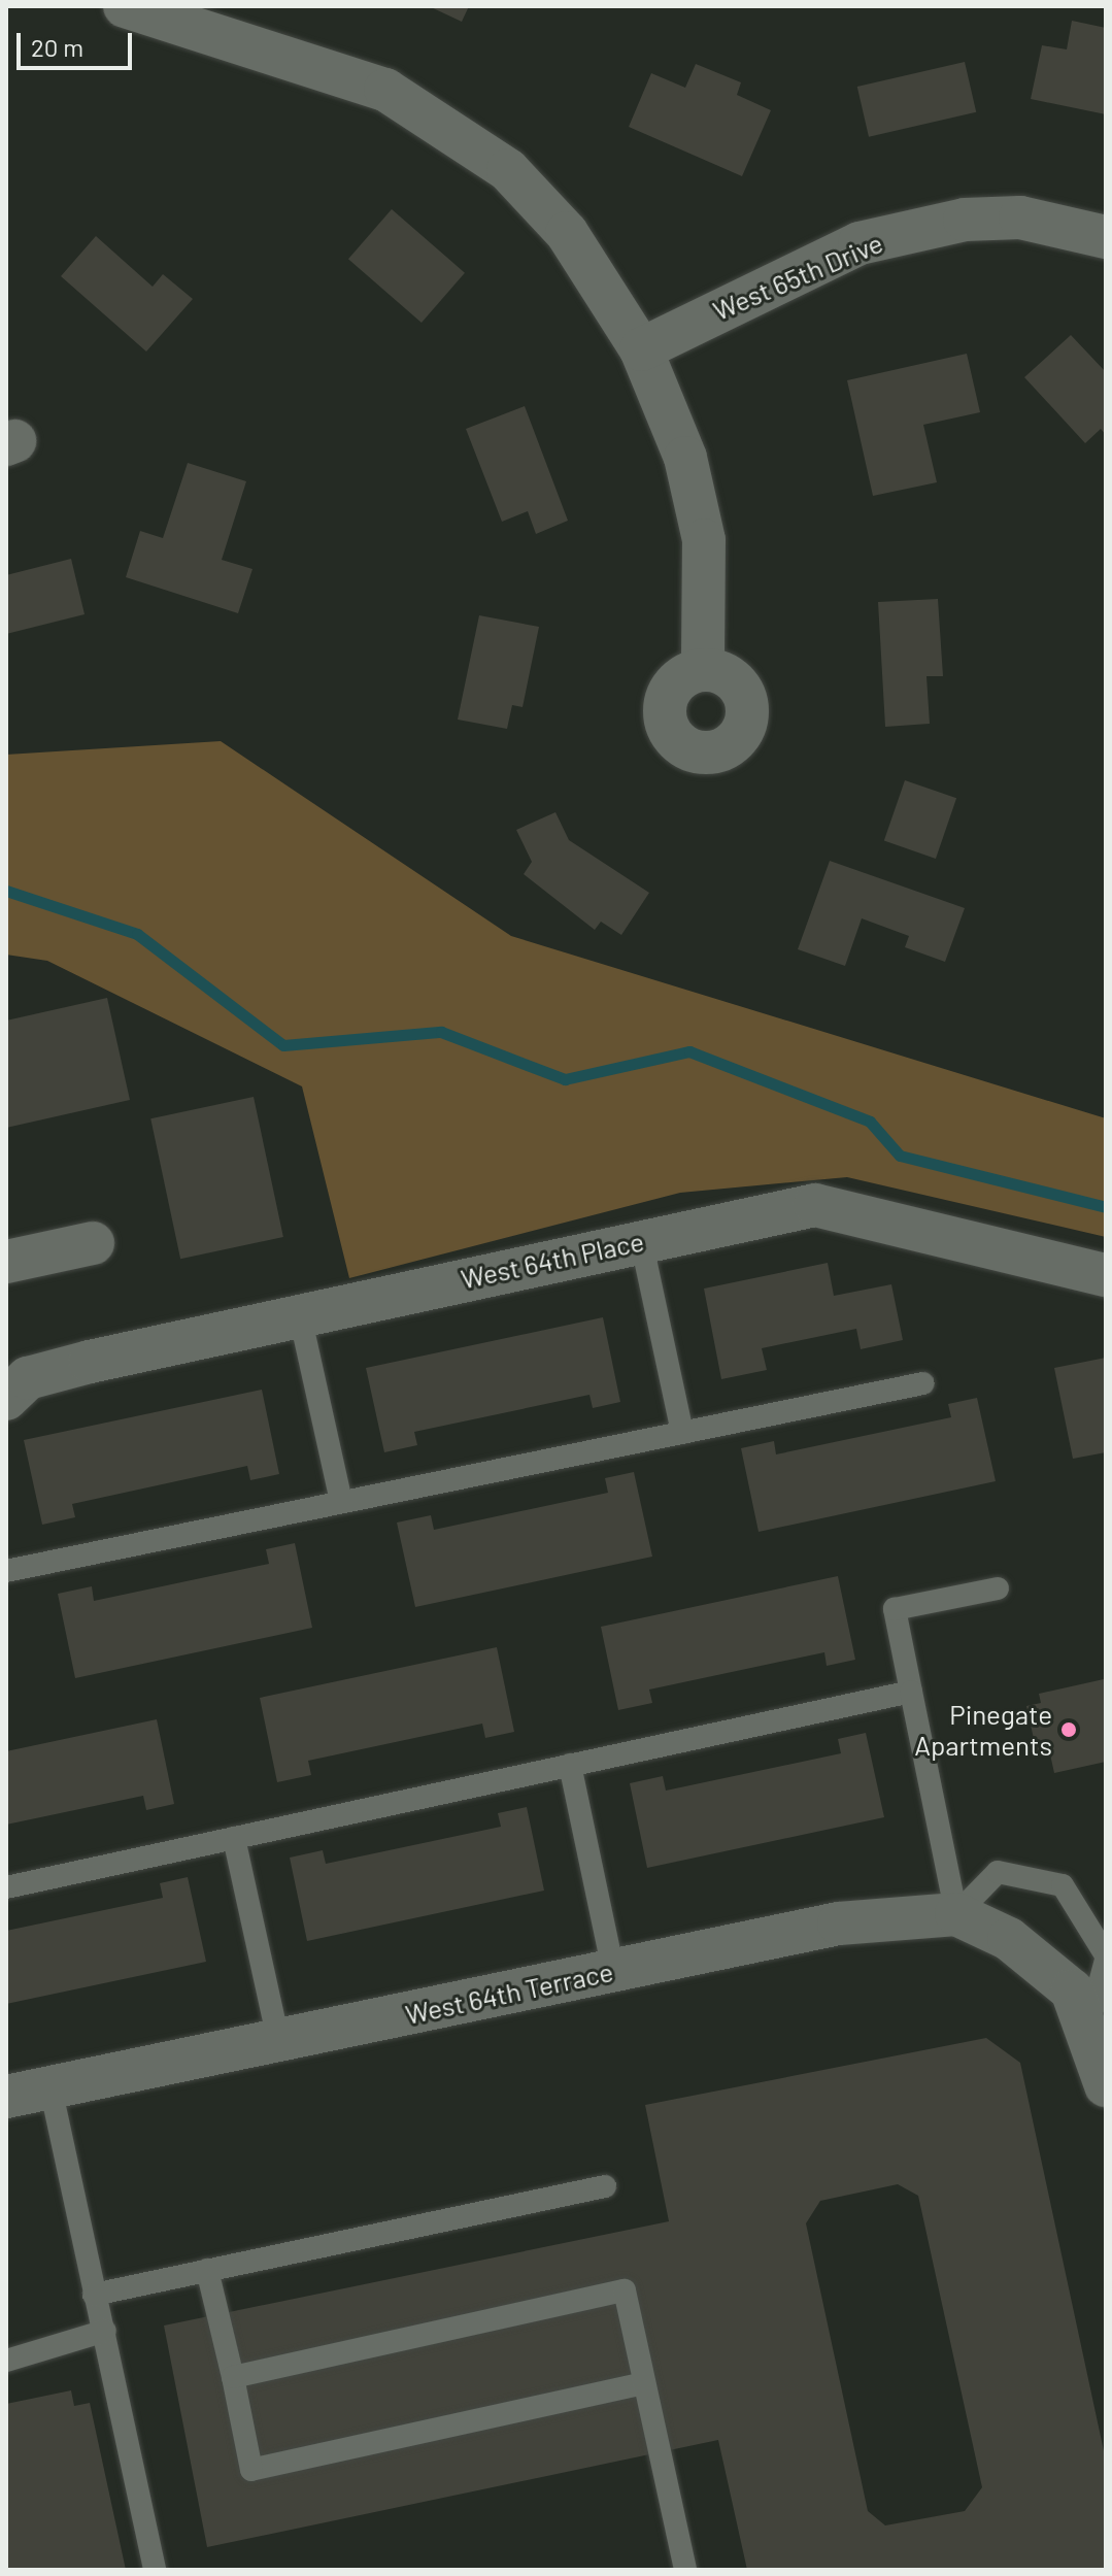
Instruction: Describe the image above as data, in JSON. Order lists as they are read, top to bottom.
{
  "streets": {
    "street": ["West 65th Drive", "West 64th Place", "West 64th Terrace"]
  },
  "places": ["Pinegate Apartments"],
  "scale_bar": "20 m"
}
